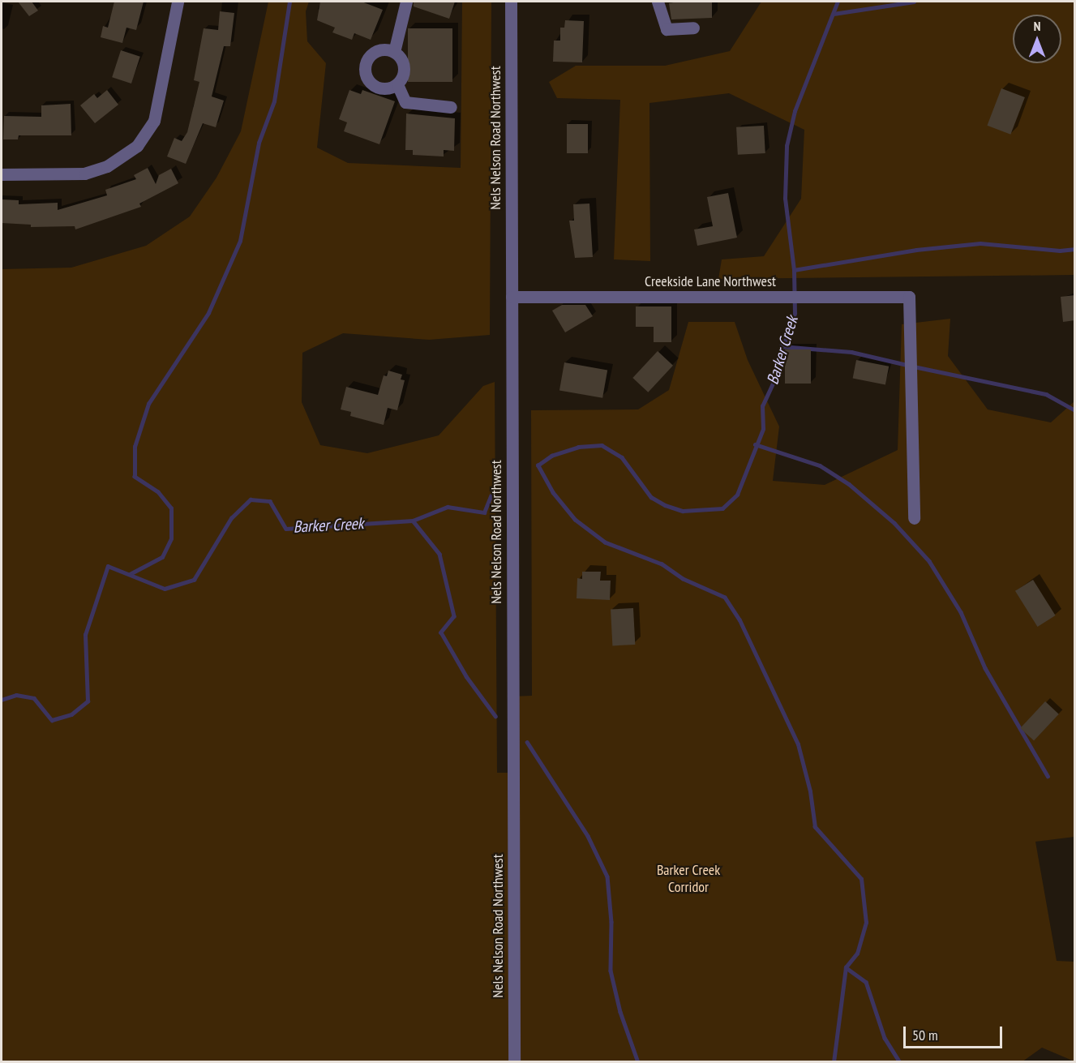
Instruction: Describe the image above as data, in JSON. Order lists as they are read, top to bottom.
{
  "streets": {
    "street": ["Nels Nelson Road Northwest", "Creekside Lane Northwest"]
  },
  "crossings": [
    ["Nels Nelson Road Northwest", "Creekside Lane Northwest"]
  ],
  "water": ["Barker Creek"],
  "parks": ["Barker Creek Corridor"],
  "scale_bar": "50 m",
  "north": "top"
}
